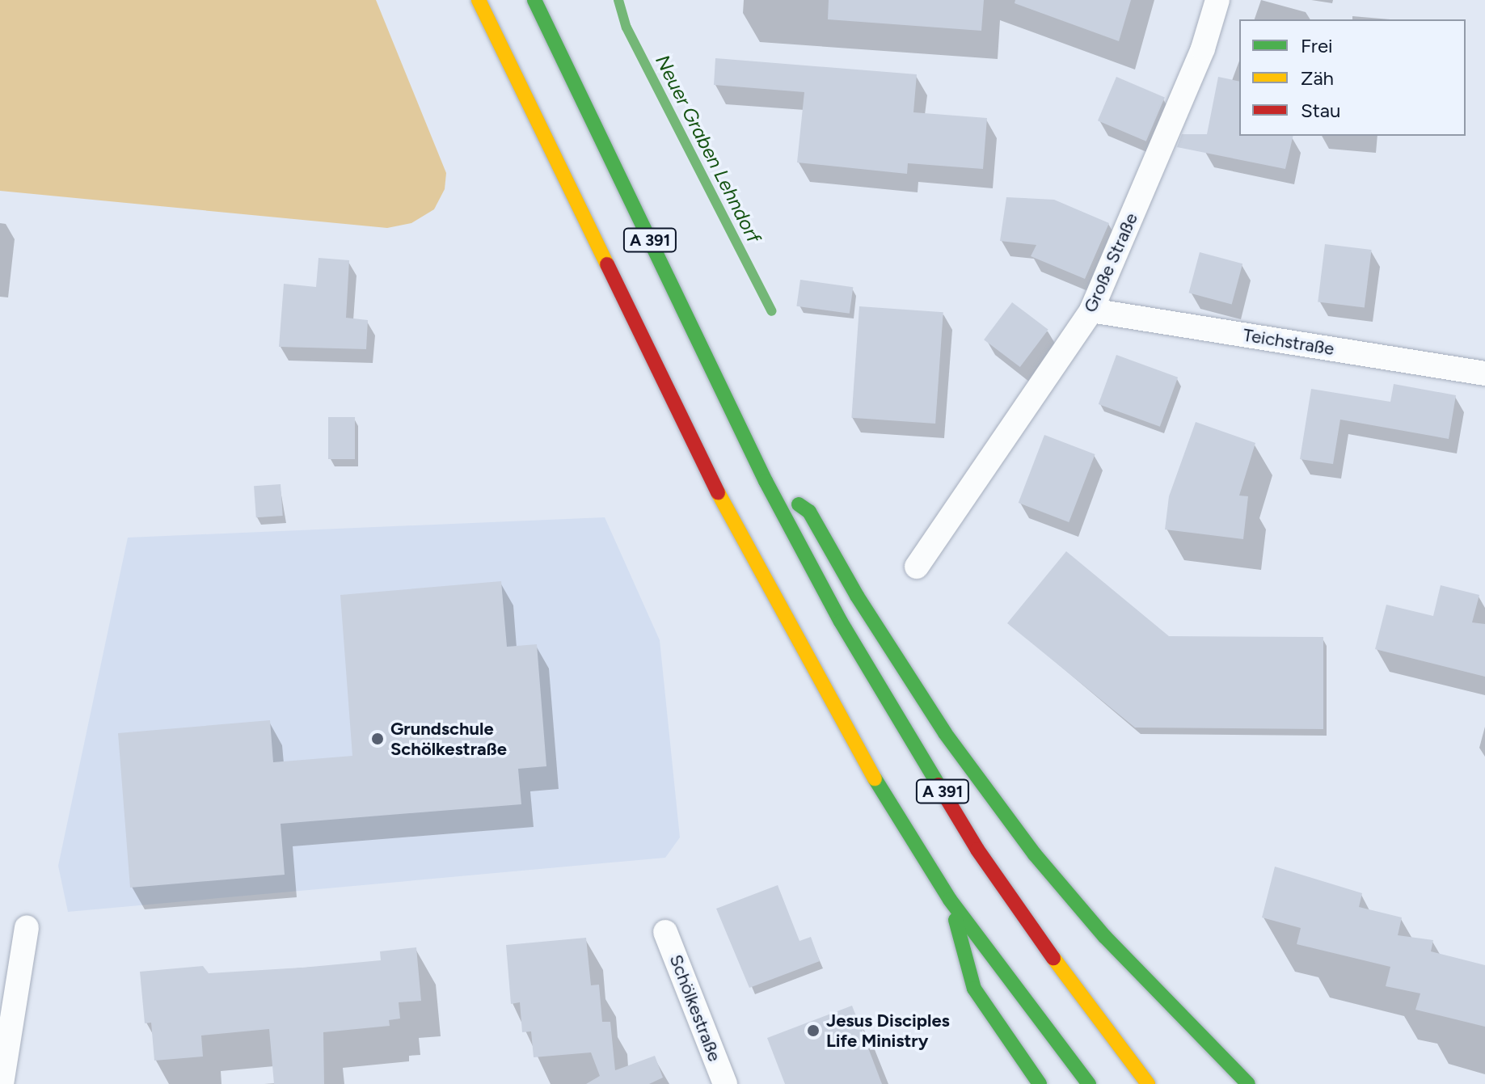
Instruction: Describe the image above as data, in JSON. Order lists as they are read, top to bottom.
{
  "streets": {
    "highway": ["A 391"],
    "street": ["Große Straße", "Teichstraße", "Schölkestraße"]
  },
  "crossings": [
    ["Große Straße", "Teichstraße"]
  ],
  "water": ["Neuer Graben Lehndorf"],
  "places": ["Grundschule Schölkestraße", "Jesus Disciples Life Ministry"],
  "legend": ["Frei", "Zäh", "Stau"]
}
